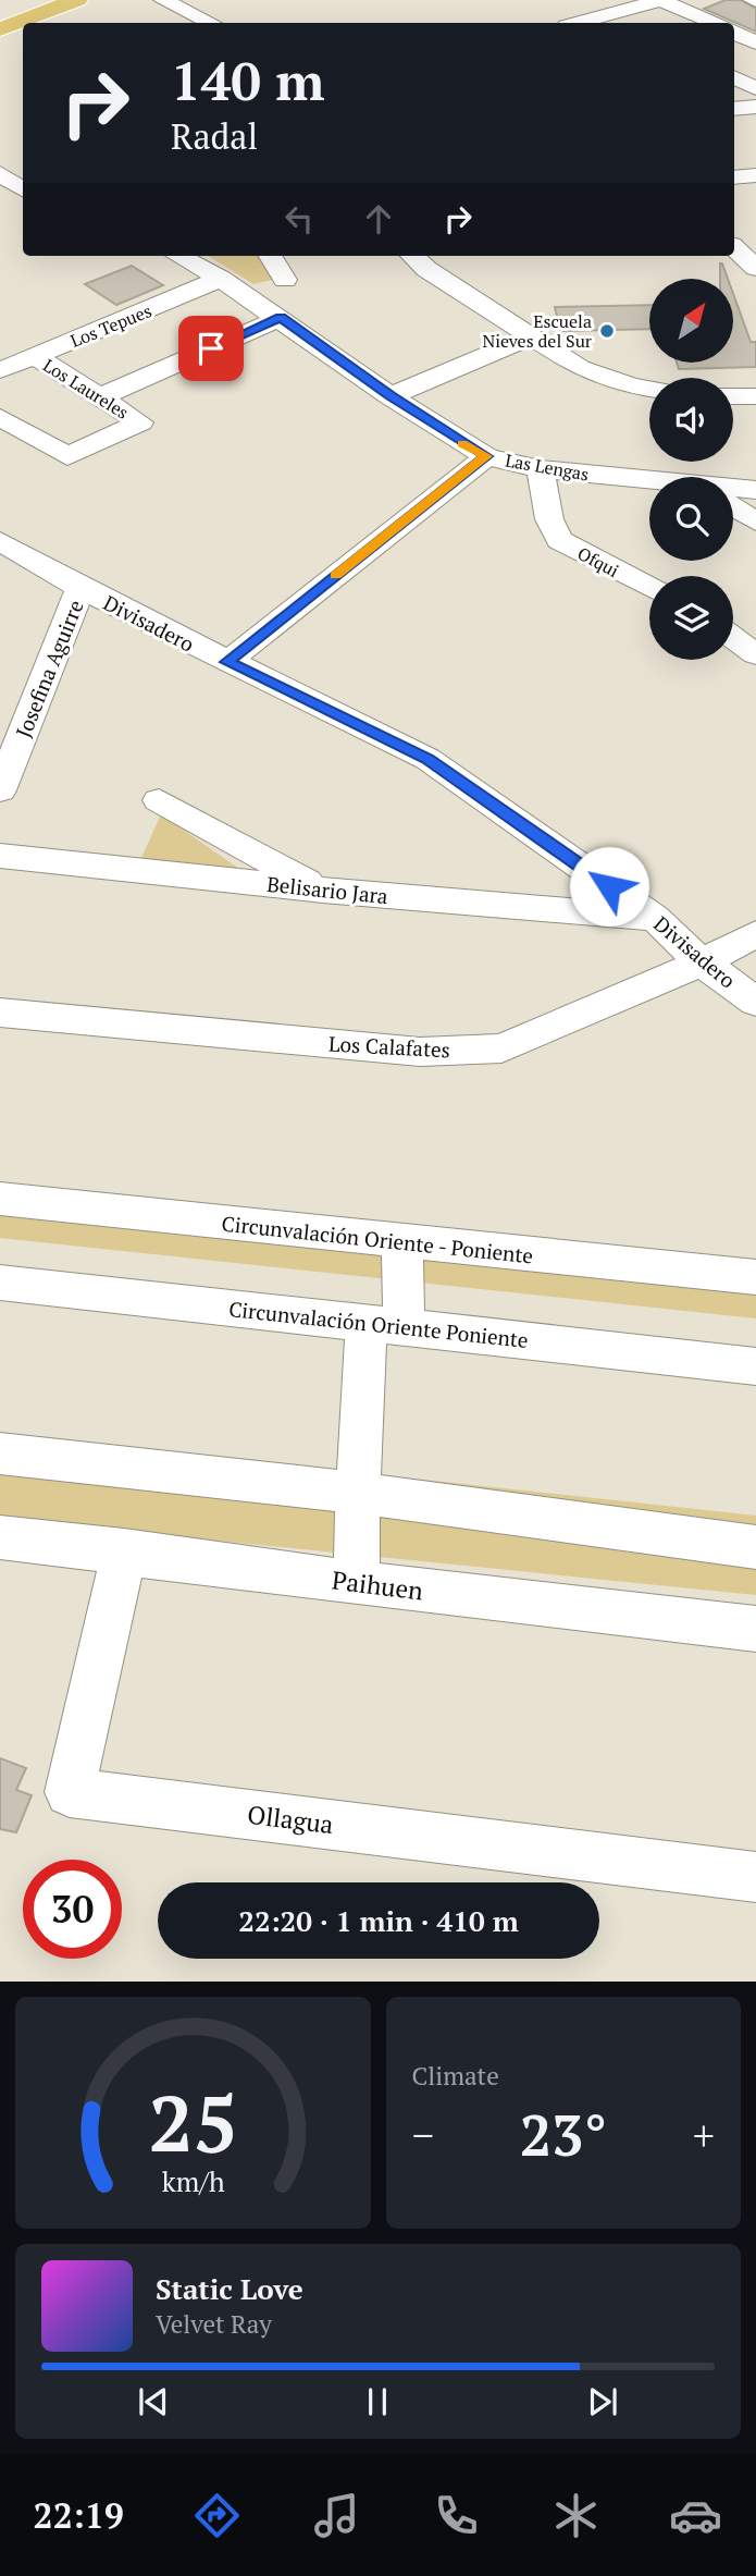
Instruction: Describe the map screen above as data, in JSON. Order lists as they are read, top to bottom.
{
  "streets": {
    "street": [
      "Los Tepues",
      "Los Laureles",
      "Las Lengas",
      "Ofqui",
      "Divisadero",
      "Josefina Aguirre",
      "Belisario Jara",
      "Los Calafates",
      "Circunvalación Oriente - Poniente",
      "Circunvalación Oriente Poniente",
      "Paihuen",
      "Ollagua"
    ]
  },
  "crossings": [
    ["Los Tepues", "Los Laureles"],
    ["Los Tepues", "Las Lengas"],
    ["Las Lengas", "Ofqui"],
    ["Divisadero", "Josefina Aguirre"],
    ["Divisadero", "Belisario Jara"],
    ["Divisadero", "Los Calafates"],
    ["Paihuen", "Ollagua"]
  ],
  "places": ["Escuela Nieves del Sur"],
  "north": "top right",
  "page": {
    "turn": ["140 m", "Radal"],
    "limit": "30",
    "trip": "22:20 · 1 min · 410 m",
    "tile": "Climate",
    "heat": ["−", "23°", "+"],
    "song": ["Static Love", "Velvet Ray"],
    "tabs": "22:19",
    "gauge": ["25", "km/h"]
  }
}
